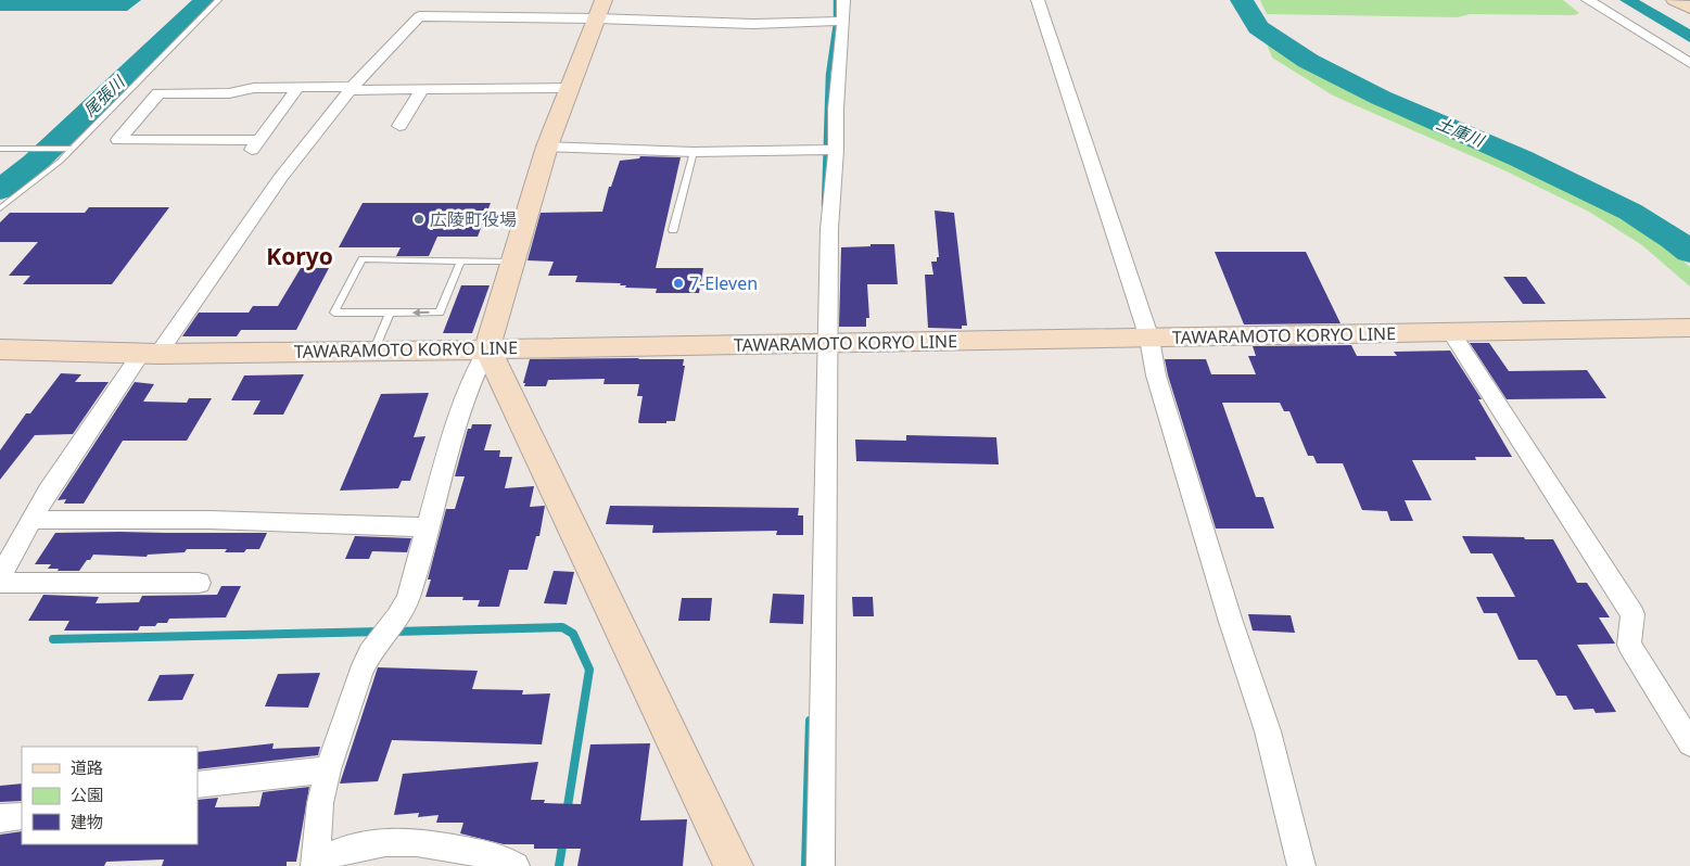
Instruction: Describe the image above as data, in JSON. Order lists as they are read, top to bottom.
{
  "streets": {
    "main road": ["TAWARAMOTO KORYO LINE"]
  },
  "districts": ["Koryo"],
  "water": ["尾張川", "土庫川"],
  "places": ["広陵町役場", "7-Eleven"],
  "legend": ["道路", "公園", "建物"]
}
